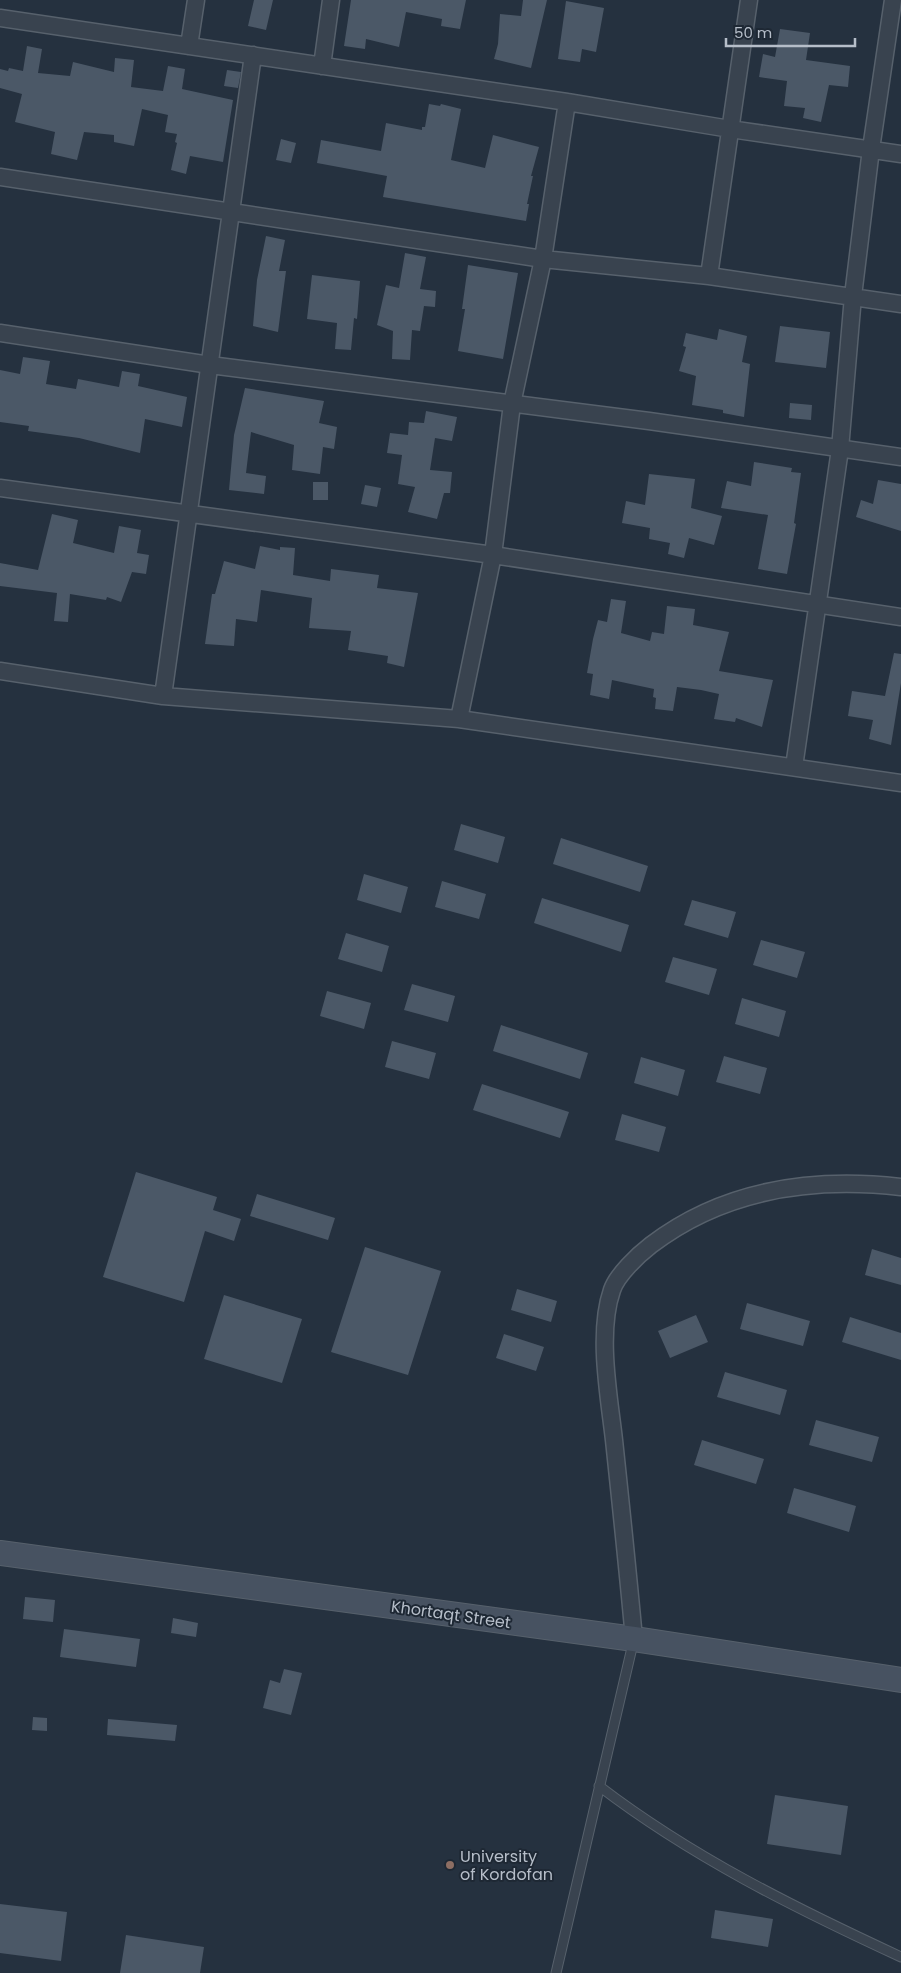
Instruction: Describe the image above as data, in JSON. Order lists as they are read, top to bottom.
{
  "streets": {
    "street": ["Khortaqt Street"]
  },
  "places": ["University of Kordofan"],
  "scale_bar": "50 m"
}
